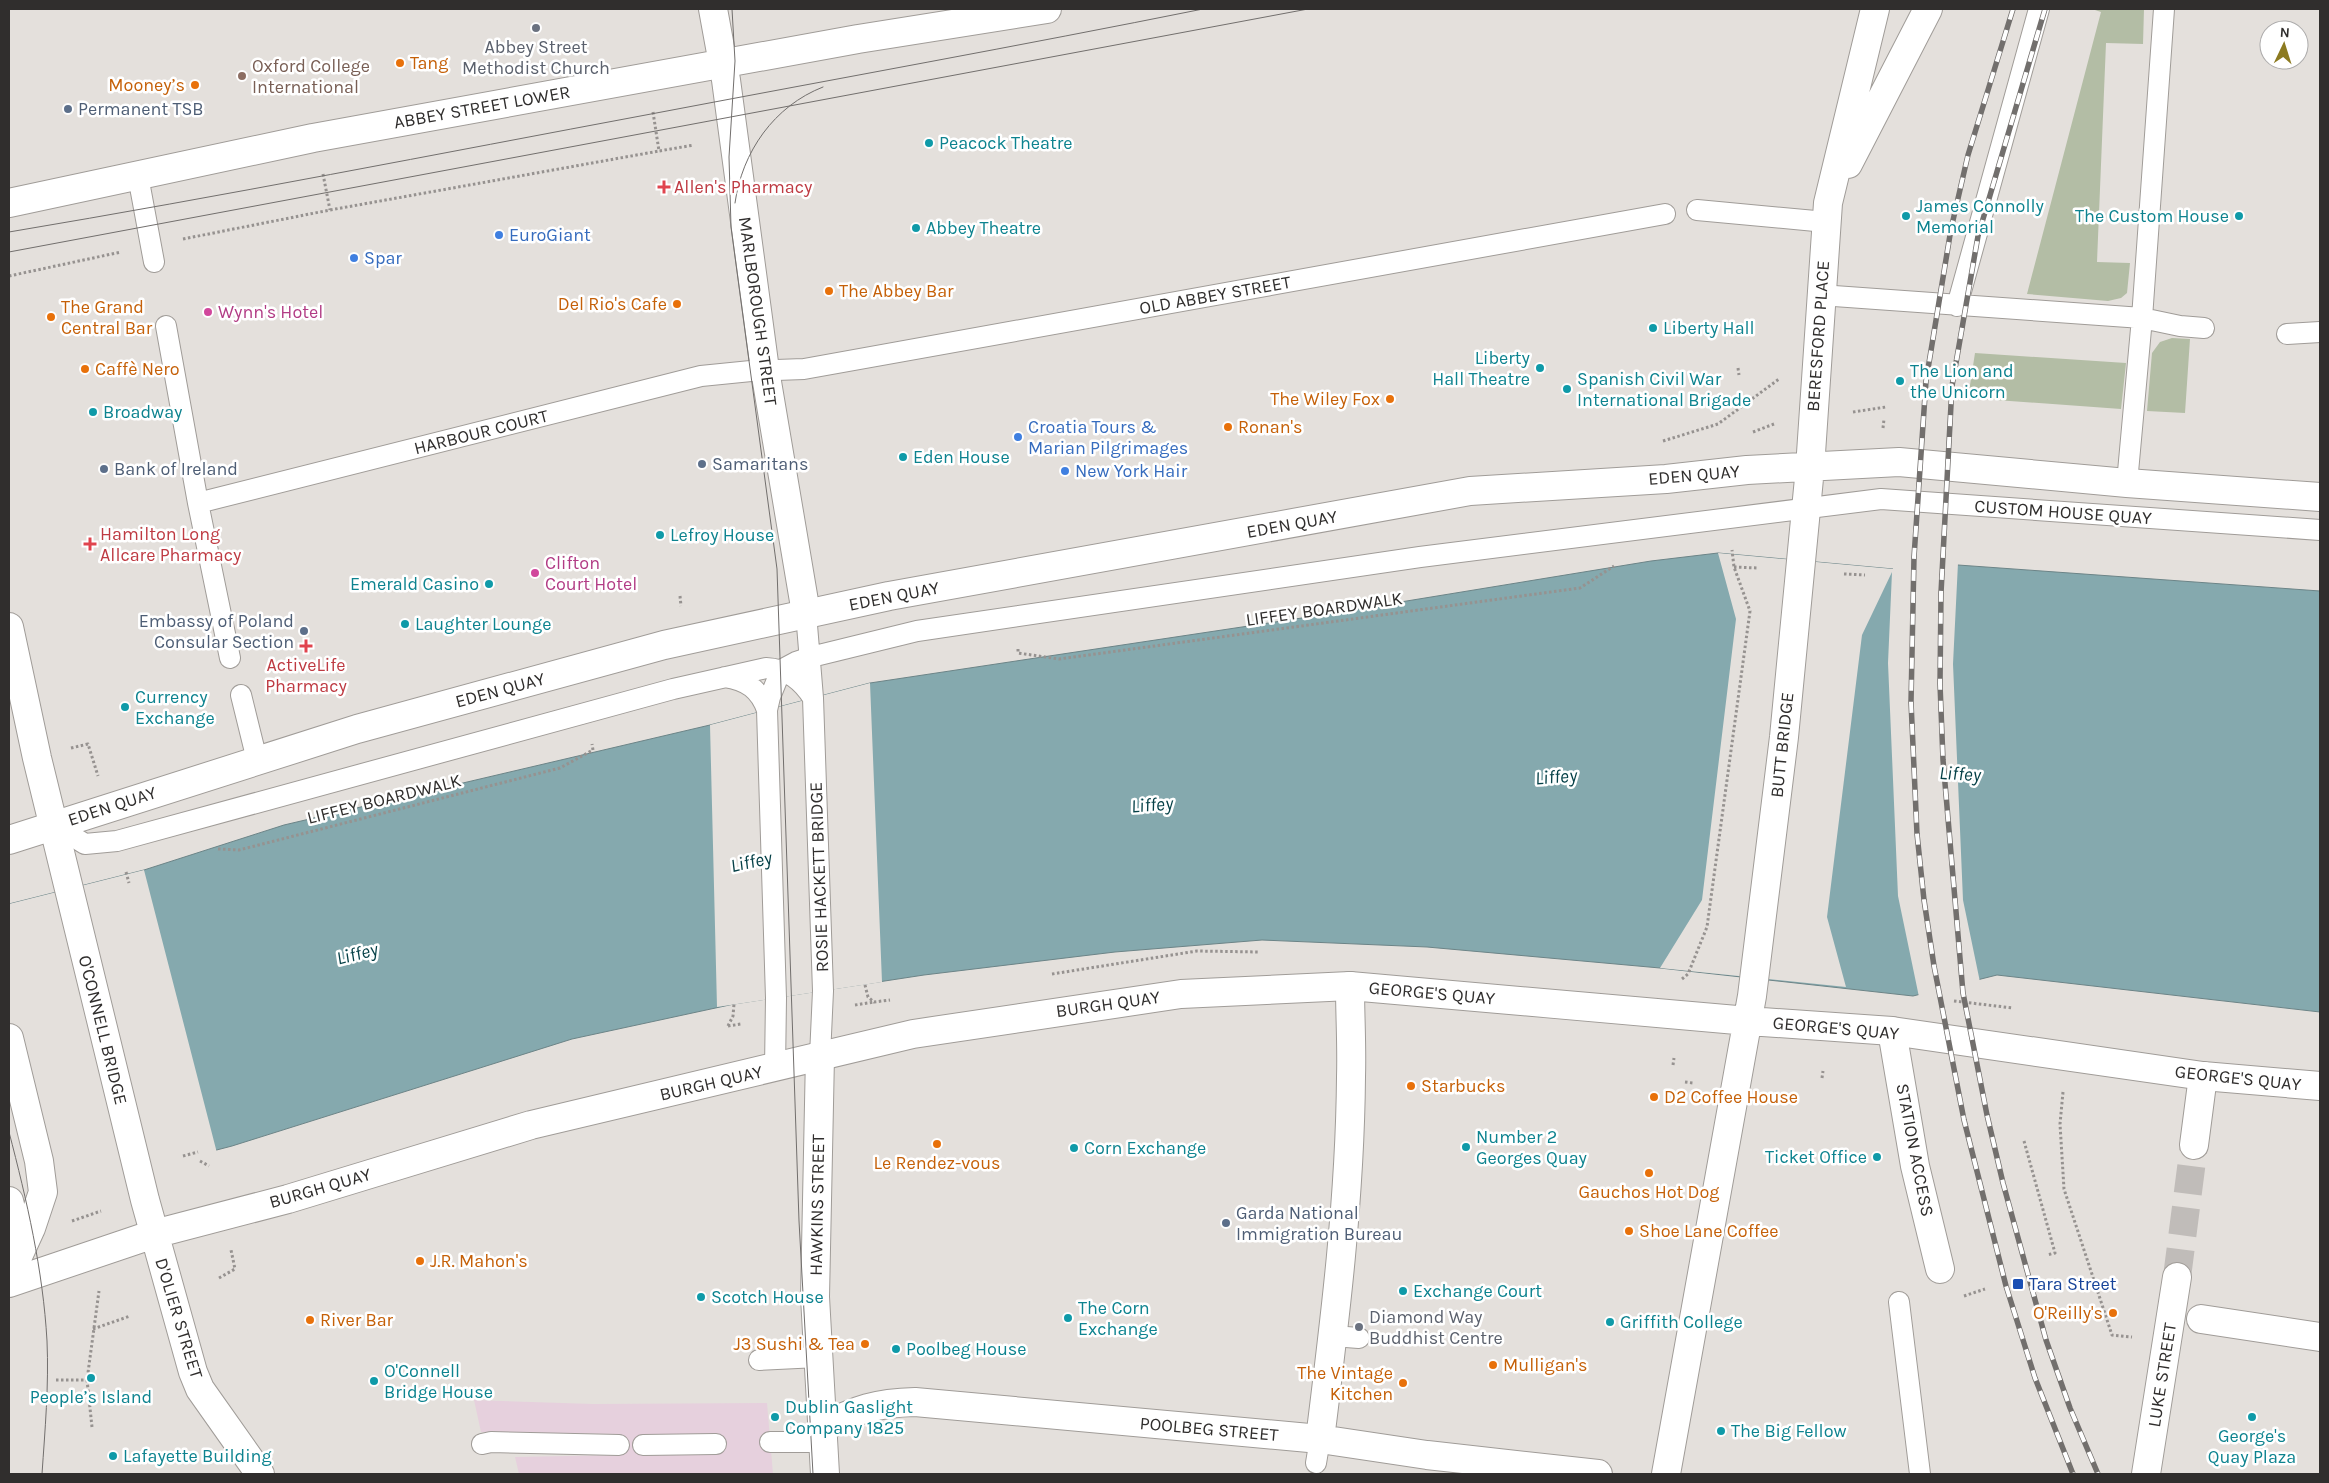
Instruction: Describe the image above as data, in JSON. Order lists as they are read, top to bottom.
{
  "streets": {
    "main road": [
      "ABBEY STREET LOWER",
      "MARLBOROUGH STREET",
      "BERESFORD PLACE",
      "EDEN QUAY",
      "CUSTOM HOUSE QUAY",
      "BUTT BRIDGE",
      "GEORGE'S QUAY",
      "BURGH QUAY",
      "O'CONNELL BRIDGE",
      "STATION ACCESS",
      "HAWKINS STREET",
      "D'OLIER STREET",
      "LUKE STREET",
      "POOLBEG STREET"
    ],
    "lane": ["OLD ABBEY STREET", "HARBOUR COURT", "ROSIE HACKETT BRIDGE"],
    "path": ["LIFFEY BOARDWALK"]
  },
  "crossings": [
    ["ABBEY STREET LOWER", "MARLBOROUGH STREET"],
    ["OLD ABBEY STREET", "MARLBOROUGH STREET"],
    ["OLD ABBEY STREET", "HARBOUR COURT"],
    ["MARLBOROUGH STREET", "HARBOUR COURT"],
    ["MARLBOROUGH STREET", "EDEN QUAY"],
    ["MARLBOROUGH STREET", "ROSIE HACKETT BRIDGE"],
    ["BERESFORD PLACE", "EDEN QUAY"],
    ["BERESFORD PLACE", "CUSTOM HOUSE QUAY"],
    ["BERESFORD PLACE", "BUTT BRIDGE"],
    ["EDEN QUAY", "CUSTOM HOUSE QUAY"],
    ["EDEN QUAY", "BUTT BRIDGE"],
    ["EDEN QUAY", "ROSIE HACKETT BRIDGE"],
    ["EDEN QUAY", "O'CONNELL BRIDGE"],
    ["CUSTOM HOUSE QUAY", "BUTT BRIDGE"],
    ["BUTT BRIDGE", "GEORGE'S QUAY"],
    ["ROSIE HACKETT BRIDGE", "BURGH QUAY"],
    ["ROSIE HACKETT BRIDGE", "HAWKINS STREET"],
    ["GEORGE'S QUAY", "BURGH QUAY"],
    ["GEORGE'S QUAY", "STATION ACCESS"],
    ["BURGH QUAY", "O'CONNELL BRIDGE"],
    ["BURGH QUAY", "HAWKINS STREET"],
    ["BURGH QUAY", "D'OLIER STREET"],
    ["O'CONNELL BRIDGE", "D'OLIER STREET"],
    ["HAWKINS STREET", "POOLBEG STREET"]
  ],
  "water": ["Liffey"],
  "places": {
    "other": [
      "Abbey Street Methodist Church",
      "Tang",
      "Oxford College International",
      "Mooney’s",
      "Permanent TSB",
      "Peacock Theatre",
      "James Connolly Memorial",
      "The Custom House",
      "Abbey Theatre",
      "EuroGiant",
      "Spar",
      "The Abbey Bar",
      "Del Rio's Cafe",
      "Wynn's Hotel",
      "The Grand Central Bar",
      "Liberty Hall",
      "Liberty Hall Theatre",
      "Caffè Nero",
      "The Lion and the Unicorn",
      "Spanish Civil War International Brigade",
      "The Wiley Fox",
      "Broadway",
      "Ronan's",
      "Croatia Tours & Marian Pilgrimages",
      "Eden House",
      "Samaritans",
      "Bank of Ireland",
      "New York Hair",
      "Lefroy House",
      "Clifton Court Hotel",
      "Emerald Casino",
      "Laughter Lounge",
      "Embassy of Poland Consular Section",
      "Currency Exchange",
      "Starbucks",
      "D2 Coffee House",
      "Le Rendez-vous",
      "Number 2 Georges Quay",
      "Corn Exchange",
      "Ticket Office",
      "Gauchos Hot Dog",
      "Garda National Immigration Bureau",
      "Shoe Lane Coffee",
      "J.R. Mahon's",
      "Exchange Court",
      "Scotch House",
      "O'Reilly's",
      "The Corn Exchange",
      "River Bar",
      "Griffith College",
      "Diamond Way Buddhist Centre",
      "J3 Sushi & Tea",
      "Poolbeg House",
      "Mulligan's",
      "People’s Island",
      "O'Connell Bridge House",
      "The Vintage Kitchen",
      "Dublin Gaslight Company 1825",
      "George's Quay Plaza",
      "The Big Fellow",
      "Lafayette Building"
    ],
    "health": ["Allen's Pharmacy", "Hamilton Long Allcare Pharmacy", "ActiveLife Pharmacy"],
    "transit": ["Tara Street"]
  },
  "north": "top"
}
